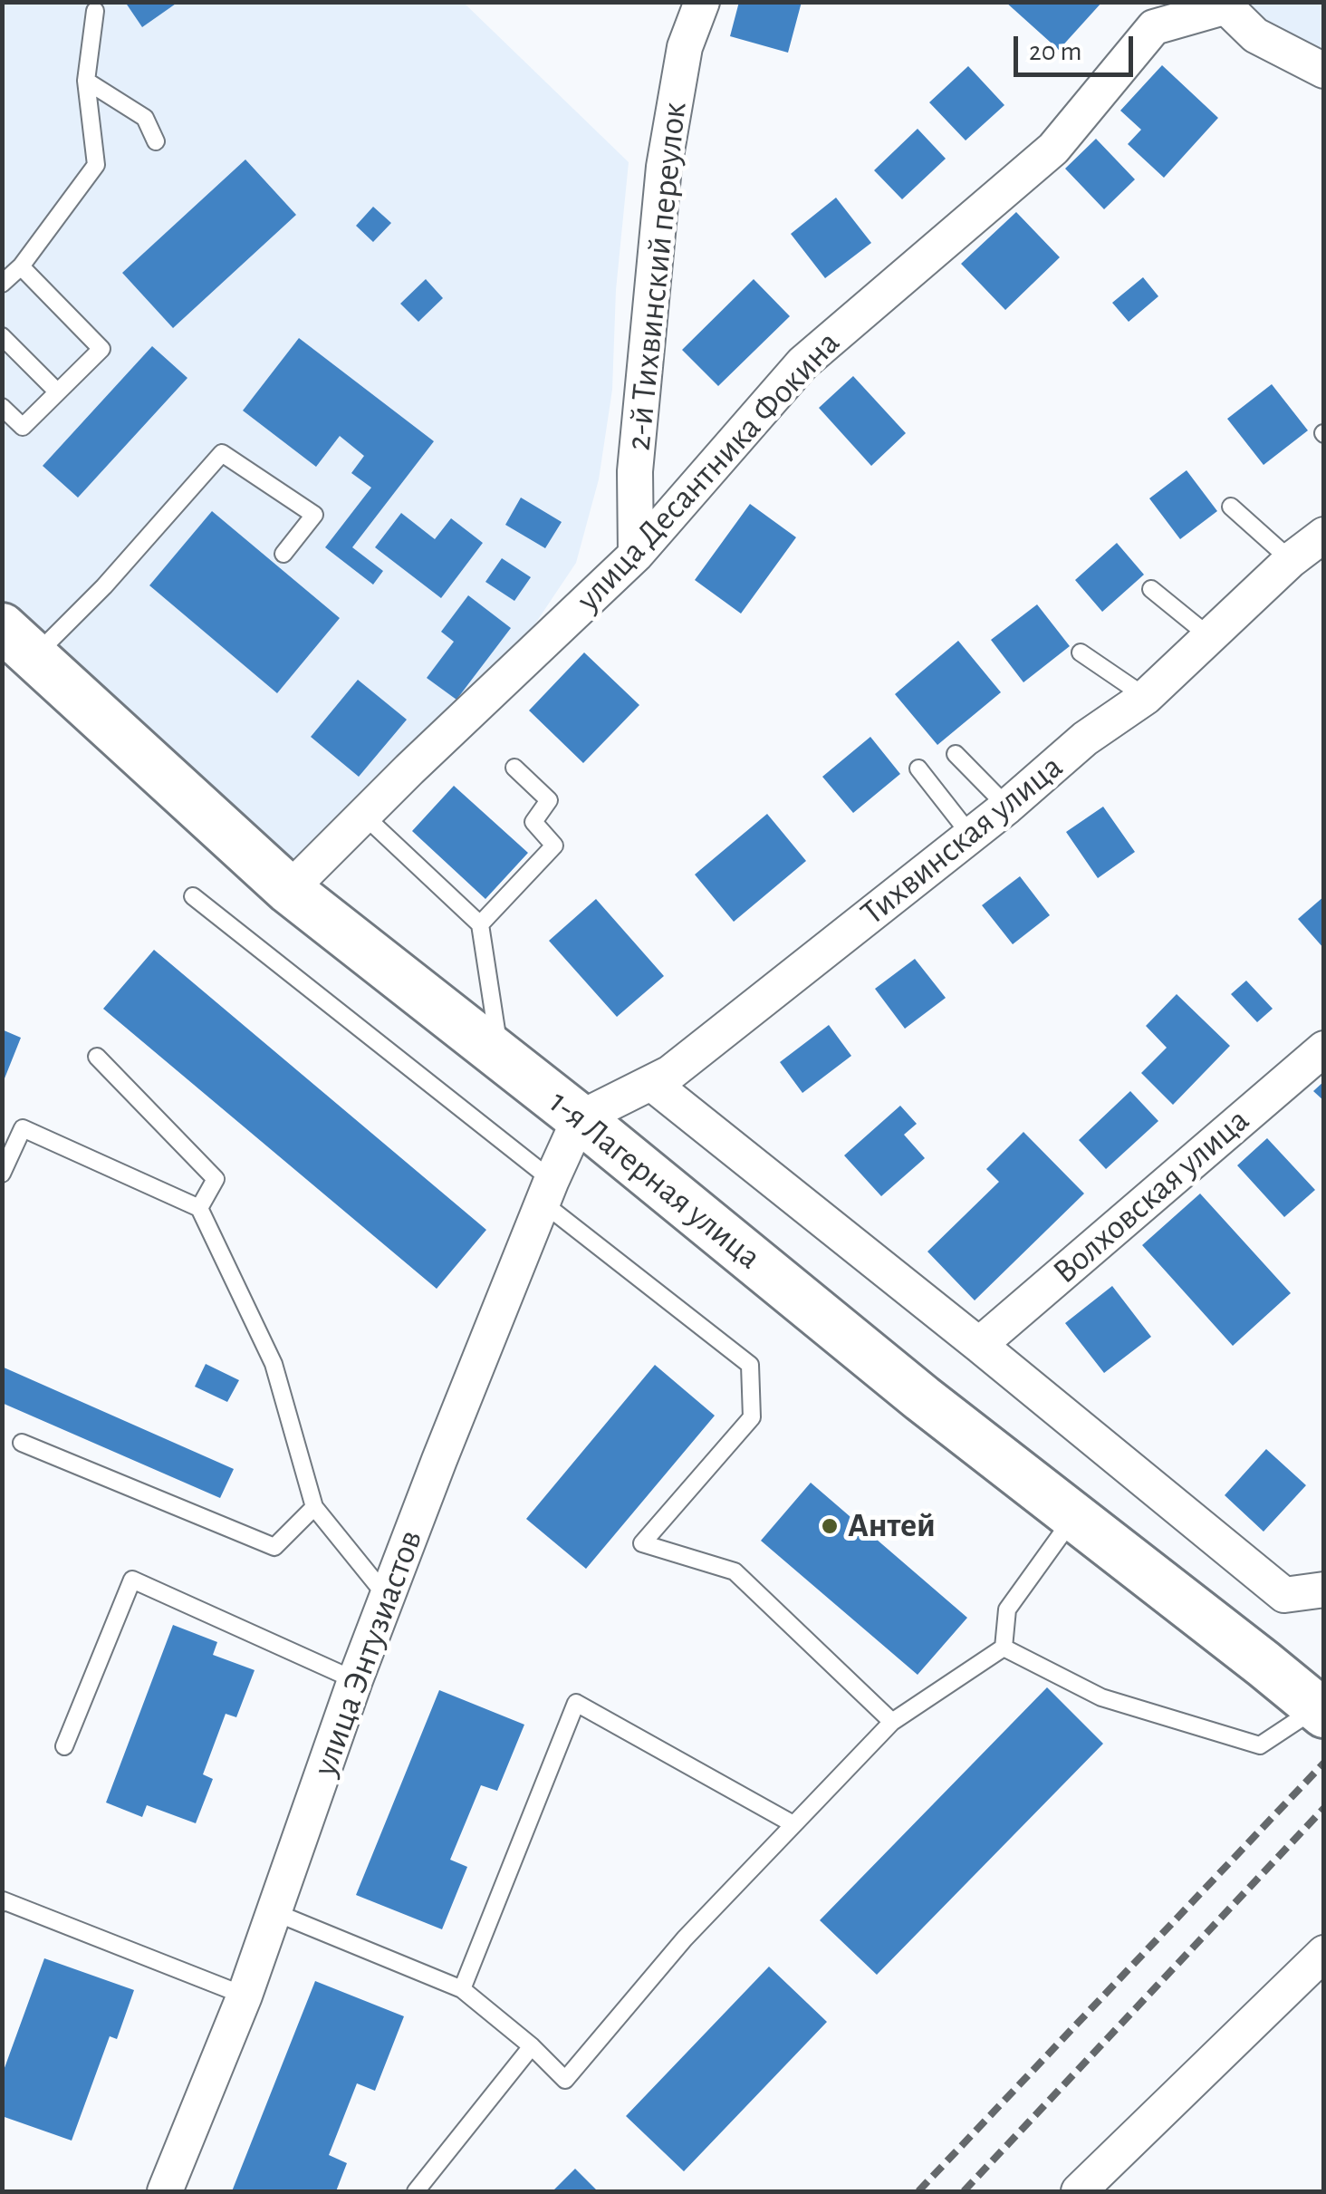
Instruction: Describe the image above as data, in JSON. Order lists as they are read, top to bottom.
{
  "streets": {
    "main road": ["1-я Лагерная улица"],
    "street": [
      "2-й Тихвинский переулок",
      "улица Десантника Фокина",
      "Тихвинская улица",
      "Волховская улица",
      "улица Энтузиастов"
    ]
  },
  "crossings": [
    ["2-й Тихвинский переулок", "улица Десантника Фокина"],
    ["улица Десантника Фокина", "1-я Лагерная улица"],
    ["Тихвинская улица", "1-я Лагерная улица"],
    ["Тихвинская улица", "улица Энтузиастов"],
    ["1-я Лагерная улица", "улица Энтузиастов"]
  ],
  "places": ["Антей"],
  "scale_bar": "20 m"
}
